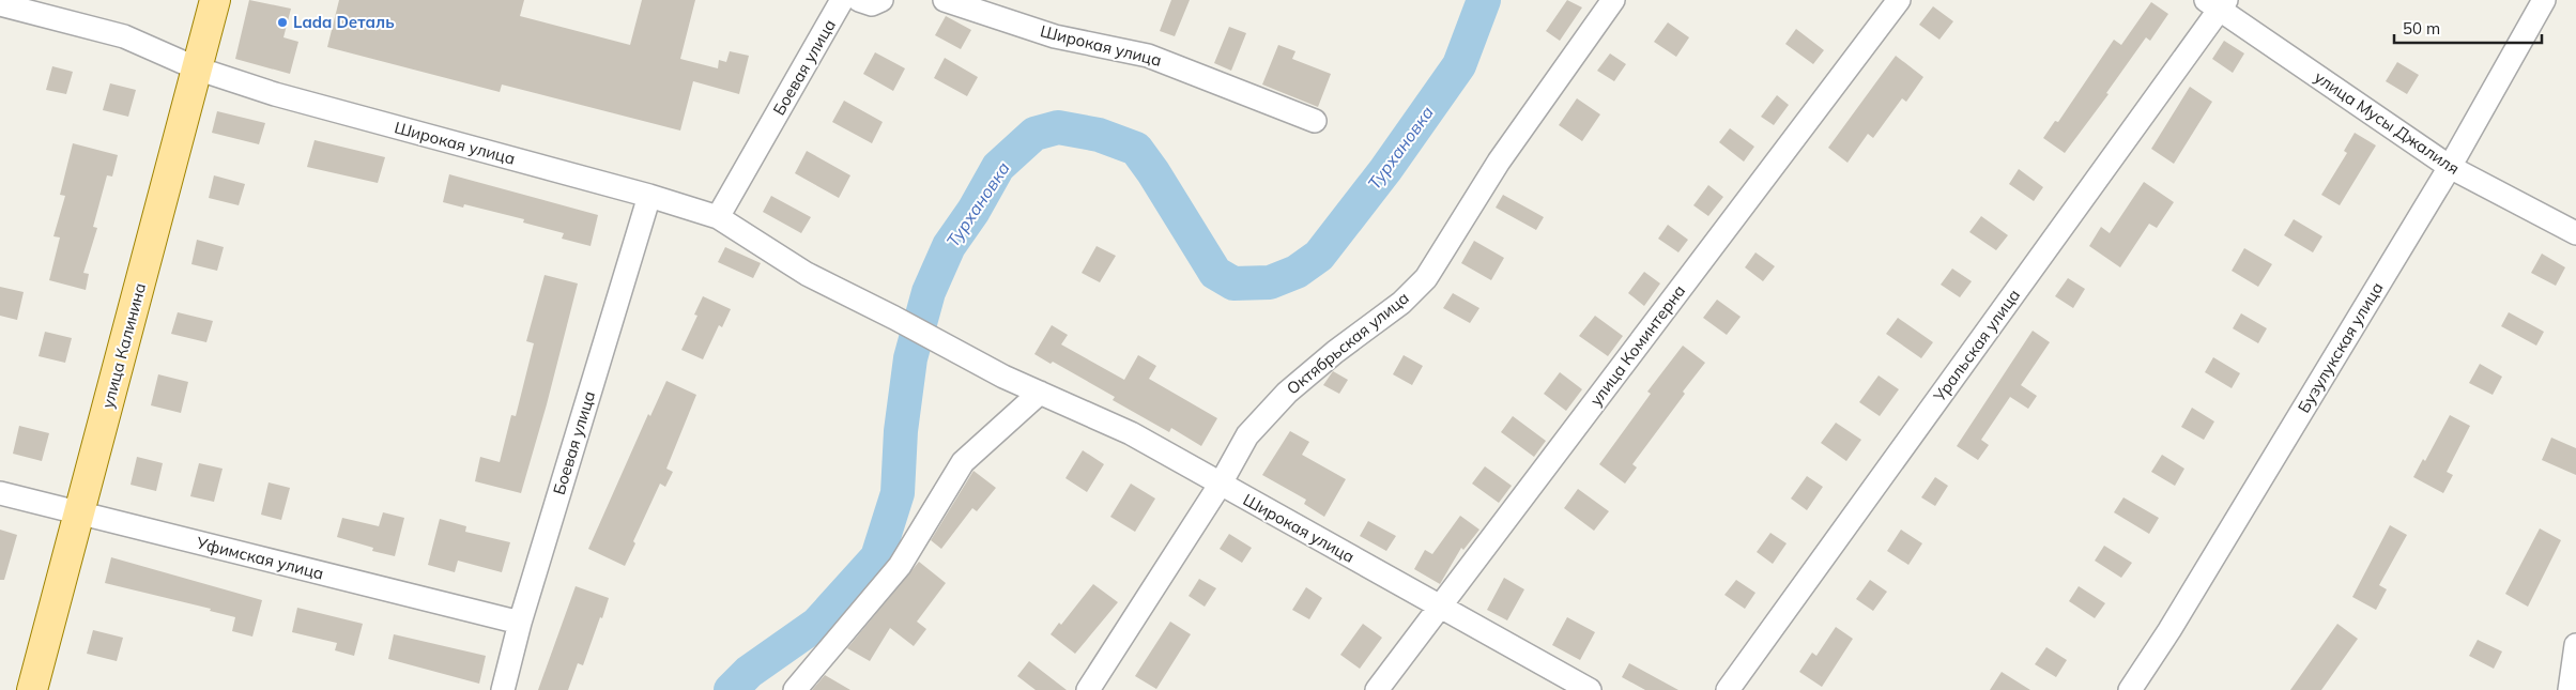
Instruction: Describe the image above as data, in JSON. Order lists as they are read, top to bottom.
{
  "streets": {
    "main road": ["улица Калинина"],
    "street": [
      "Широкая улица",
      "Боевая улица",
      "улица Мусы Джалиля",
      "Октябрьская улица",
      "улица Коминтерна",
      "Уральская улица",
      "Бузулукская улица",
      "Уфимская улица"
    ]
  },
  "crossings": [
    ["Широкая улица", "Боевая улица"],
    ["Широкая улица", "Октябрьская улица"],
    ["Широкая улица", "улица Калинина"],
    ["Широкая улица", "улица Коминтерна"],
    ["Боевая улица", "Уфимская улица"],
    ["улица Мусы Джалиля", "Уральская улица"],
    ["улица Мусы Джалиля", "Бузулукская улица"],
    ["улица Калинина", "Уфимская улица"]
  ],
  "water": ["Турхановка"],
  "places": ["Lada Dеталь"],
  "scale_bar": "50 m"
}
